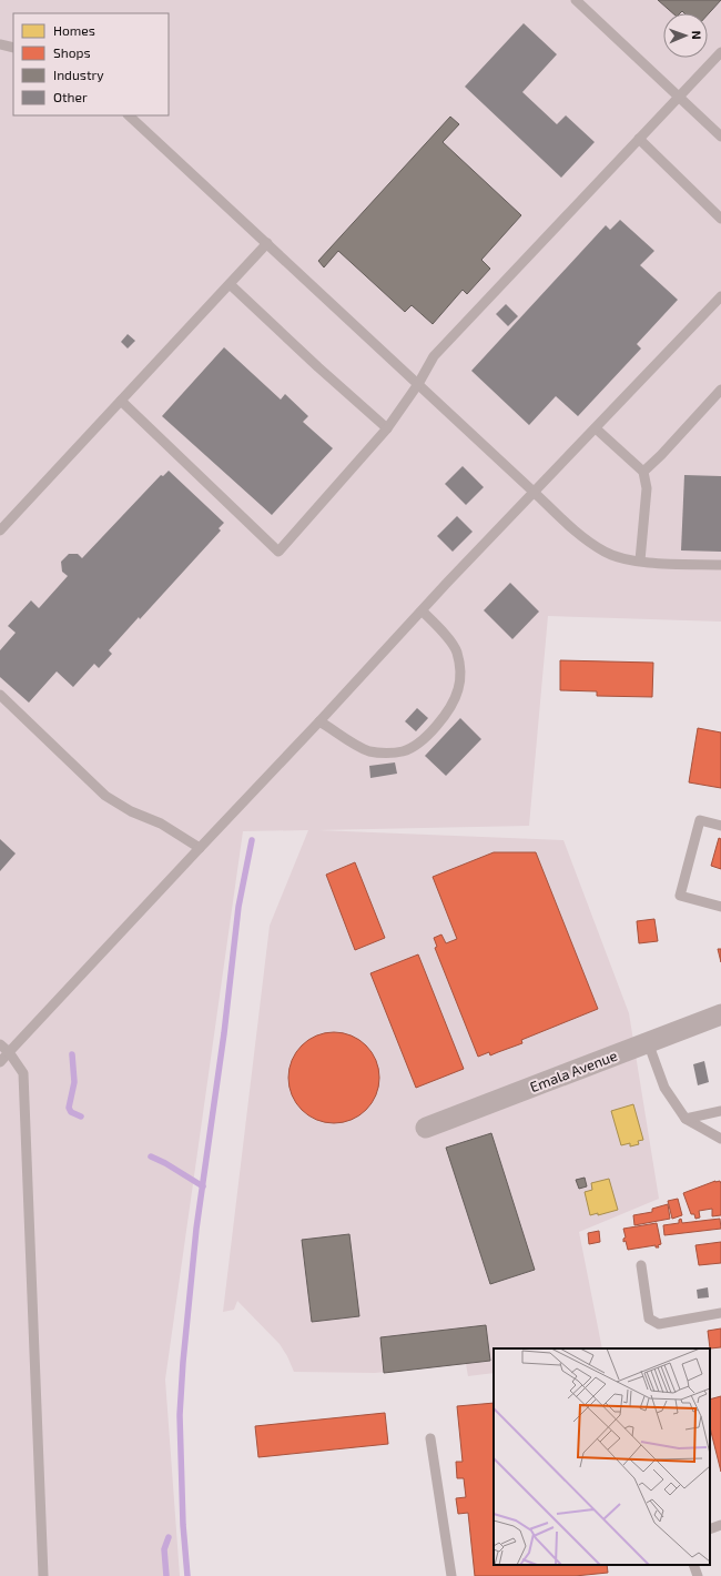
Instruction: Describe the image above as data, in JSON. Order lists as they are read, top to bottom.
{
  "streets": {
    "street": ["Emala Avenue"]
  },
  "legend": [
    "Homes",
    "Shops",
    "Industry",
    "Other"
  ],
  "north": "right"
}
